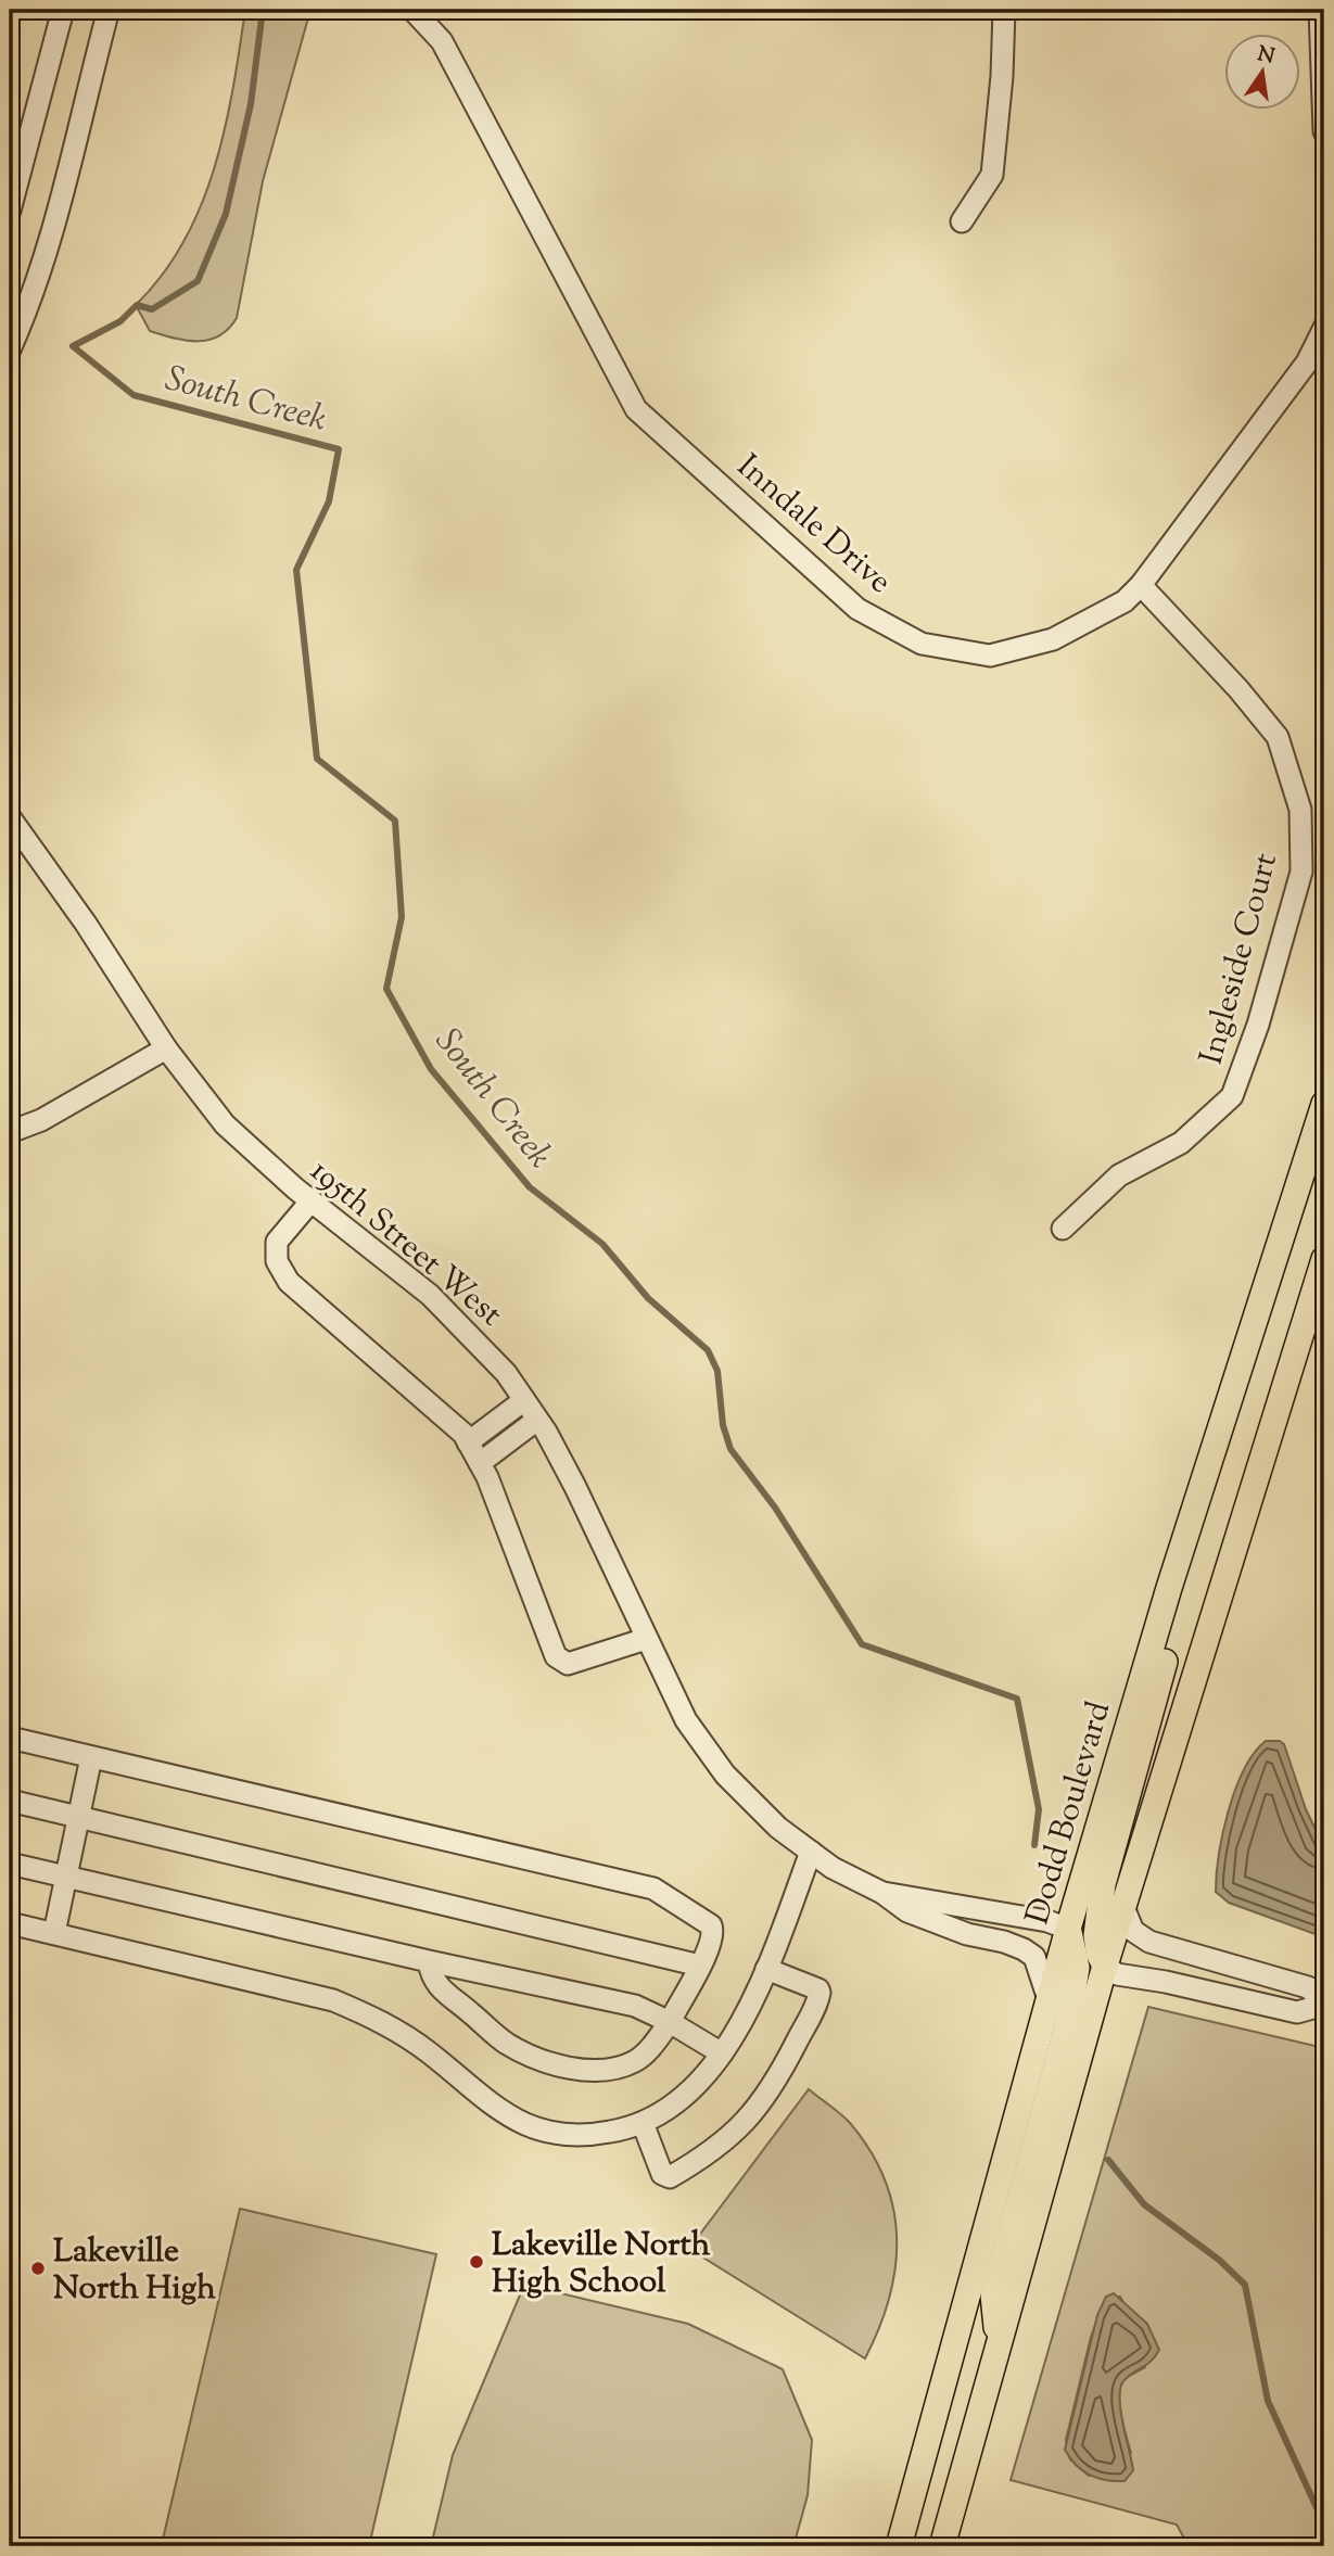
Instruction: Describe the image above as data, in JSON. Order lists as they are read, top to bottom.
{
  "streets": {
    "main road": ["Dodd Boulevard"],
    "street": ["Inndale Drive", "Ingleside Court", "195th Street West"]
  },
  "crossings": [
    ["Inndale Drive", "Ingleside Court"],
    ["195th Street West", "Dodd Boulevard"]
  ],
  "water": ["South Creek"],
  "places": ["Lakeville North High School", "Lakeville North High"],
  "north": "top"
}
